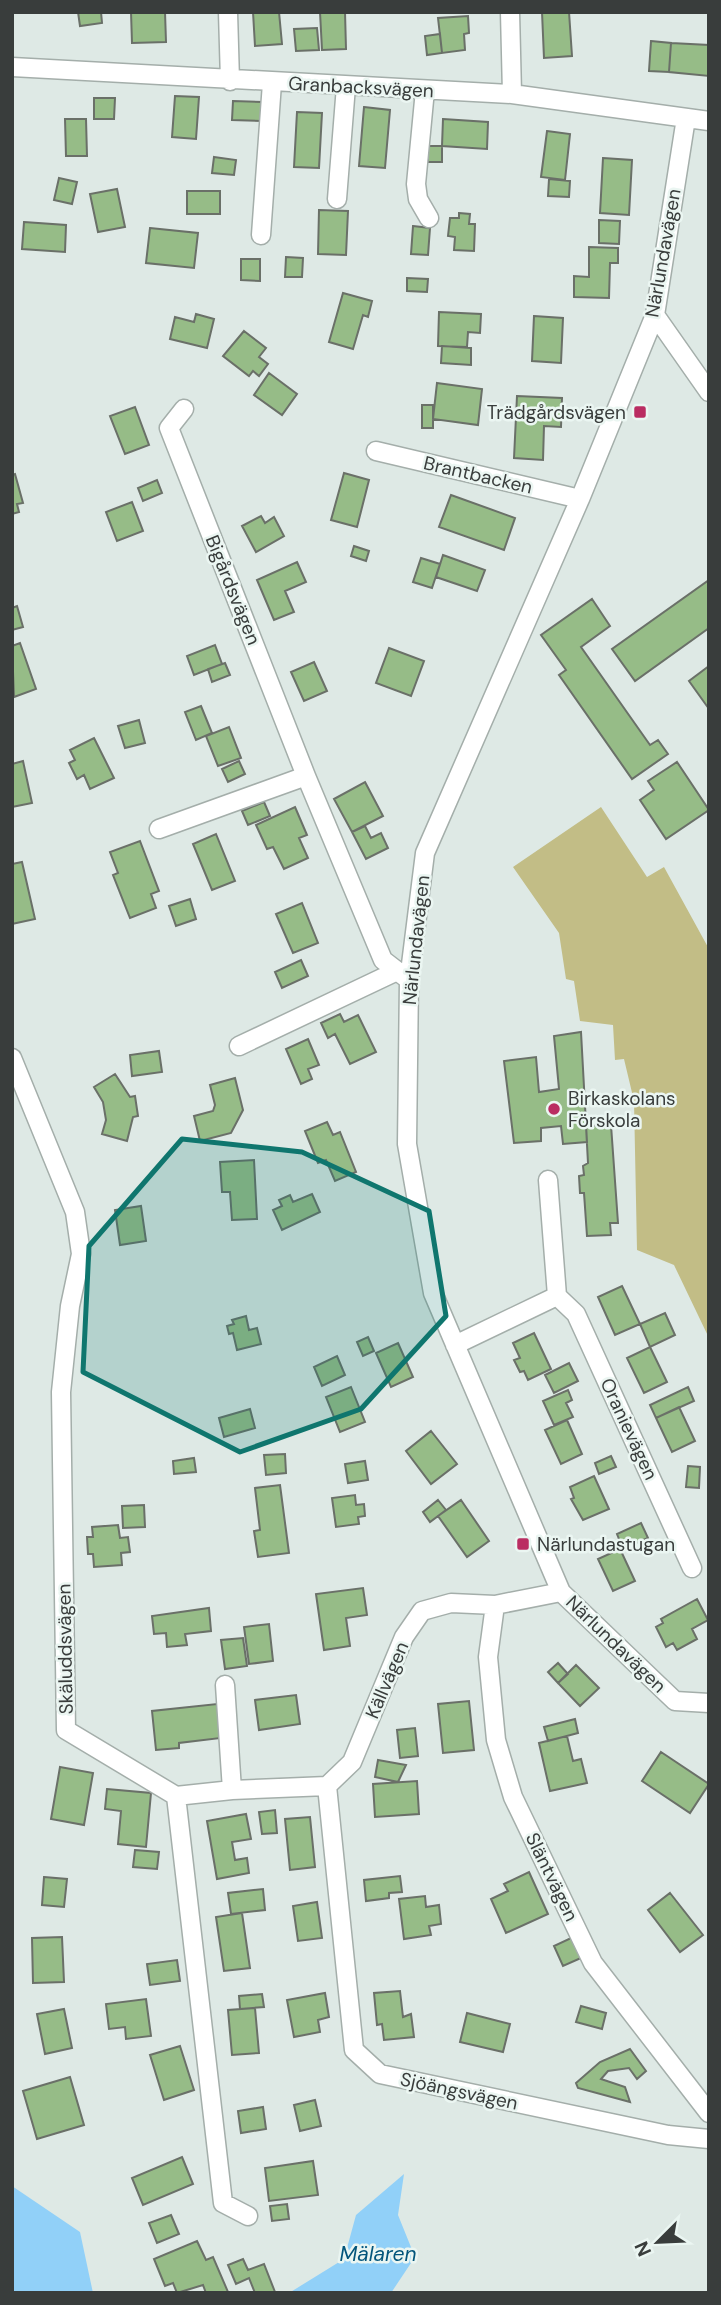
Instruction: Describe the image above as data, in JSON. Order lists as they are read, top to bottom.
{
  "streets": {
    "street": [
      "Granbacksvägen",
      "Närlundavägen",
      "Brantbacken",
      "Bigårdsvägen",
      "Oranievägen",
      "Skäluddsvägen",
      "Källvägen",
      "Släntvägen",
      "Sjöängsvägen"
    ]
  },
  "crossings": [
    ["Granbacksvägen", "Närlundavägen"],
    ["Närlundavägen", "Brantbacken"],
    ["Närlundavägen", "Bigårdsvägen"],
    ["Närlundavägen", "Källvägen"],
    ["Källvägen", "Släntvägen"],
    ["Källvägen", "Sjöängsvägen"]
  ],
  "water": ["Mälaren"],
  "places": {
    "transit": ["Trädgårdsvägen", "Närlundastugan"],
    "other": ["Birkaskolans Förskola"]
  },
  "north": "bottom left"
}
